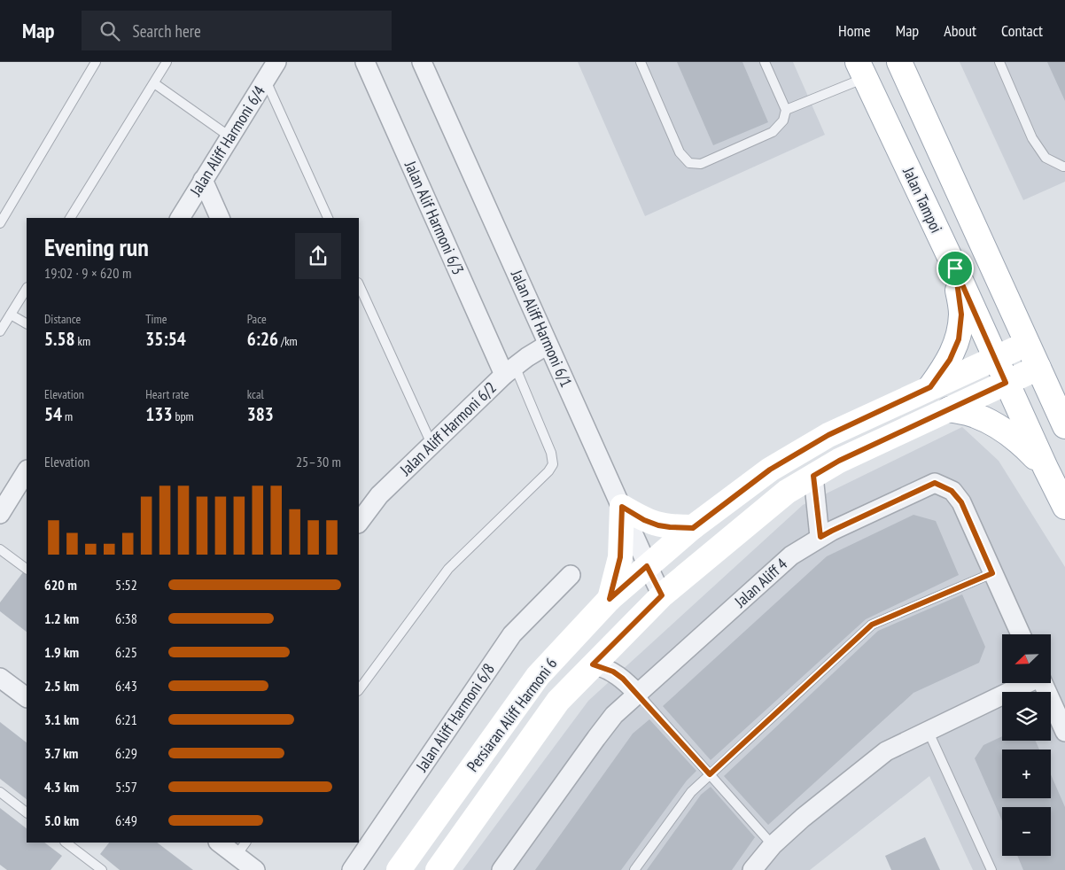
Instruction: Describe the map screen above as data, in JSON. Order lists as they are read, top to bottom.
{
  "streets": {
    "street": [
      "Jalan Aliff Harmoni 6/4",
      "Jalan Tampoi",
      "Jalan Alif Harmoni 6/3",
      "Jalan Aliff Harmoni 6/1",
      "Jalan Aliff Harmoni 6/2",
      "Jalan Aliff 4",
      "Persiaran Aliff Harmoni 6",
      "Jalan Aliff Harmoni 6/8"
    ]
  },
  "crossings": [
    ["Jalan Tampoi", "Persiaran Aliff Harmoni 6"],
    ["Jalan Alif Harmoni 6/3", "Jalan Aliff Harmoni 6/2"],
    ["Jalan Aliff Harmoni 6/1", "Jalan Aliff Harmoni 6/2"],
    ["Jalan Aliff Harmoni 6/1", "Persiaran Aliff Harmoni 6"]
  ],
  "north": "bottom left",
  "page": {
    "header": "Map",
    "search": "Search here",
    "nav": [
      "Home",
      "Map",
      "About",
      "Contact"
    ],
    "heading": ["Evening run", "19:02 · 9 × 620 m"],
    "stats": [
      ["Distance", "5.58 km"],
      ["Time", "35:54"],
      ["Pace", "6:26 /km"],
      ["Elevation", "54 m"],
      ["Heart rate", "133 bpm"],
      ["kcal", "383"]
    ],
    "chart": ["Elevation", "25–30 m"],
    "list": [
      {
        "name": "620 m",
        "note": "5:52"
      },
      {
        "name": "1.2 km",
        "note": "6:38"
      },
      {
        "name": "1.9 km",
        "note": "6:25"
      },
      {
        "name": "2.5 km",
        "note": "6:43"
      },
      {
        "name": "3.1 km",
        "note": "6:21"
      },
      {
        "name": "3.7 km",
        "note": "6:29"
      },
      {
        "name": "4.3 km",
        "note": "5:57"
      },
      {
        "name": "5.0 km",
        "note": "6:49"
      }
    ],
    "map_buttons": ["+", "−"]
  }
}
